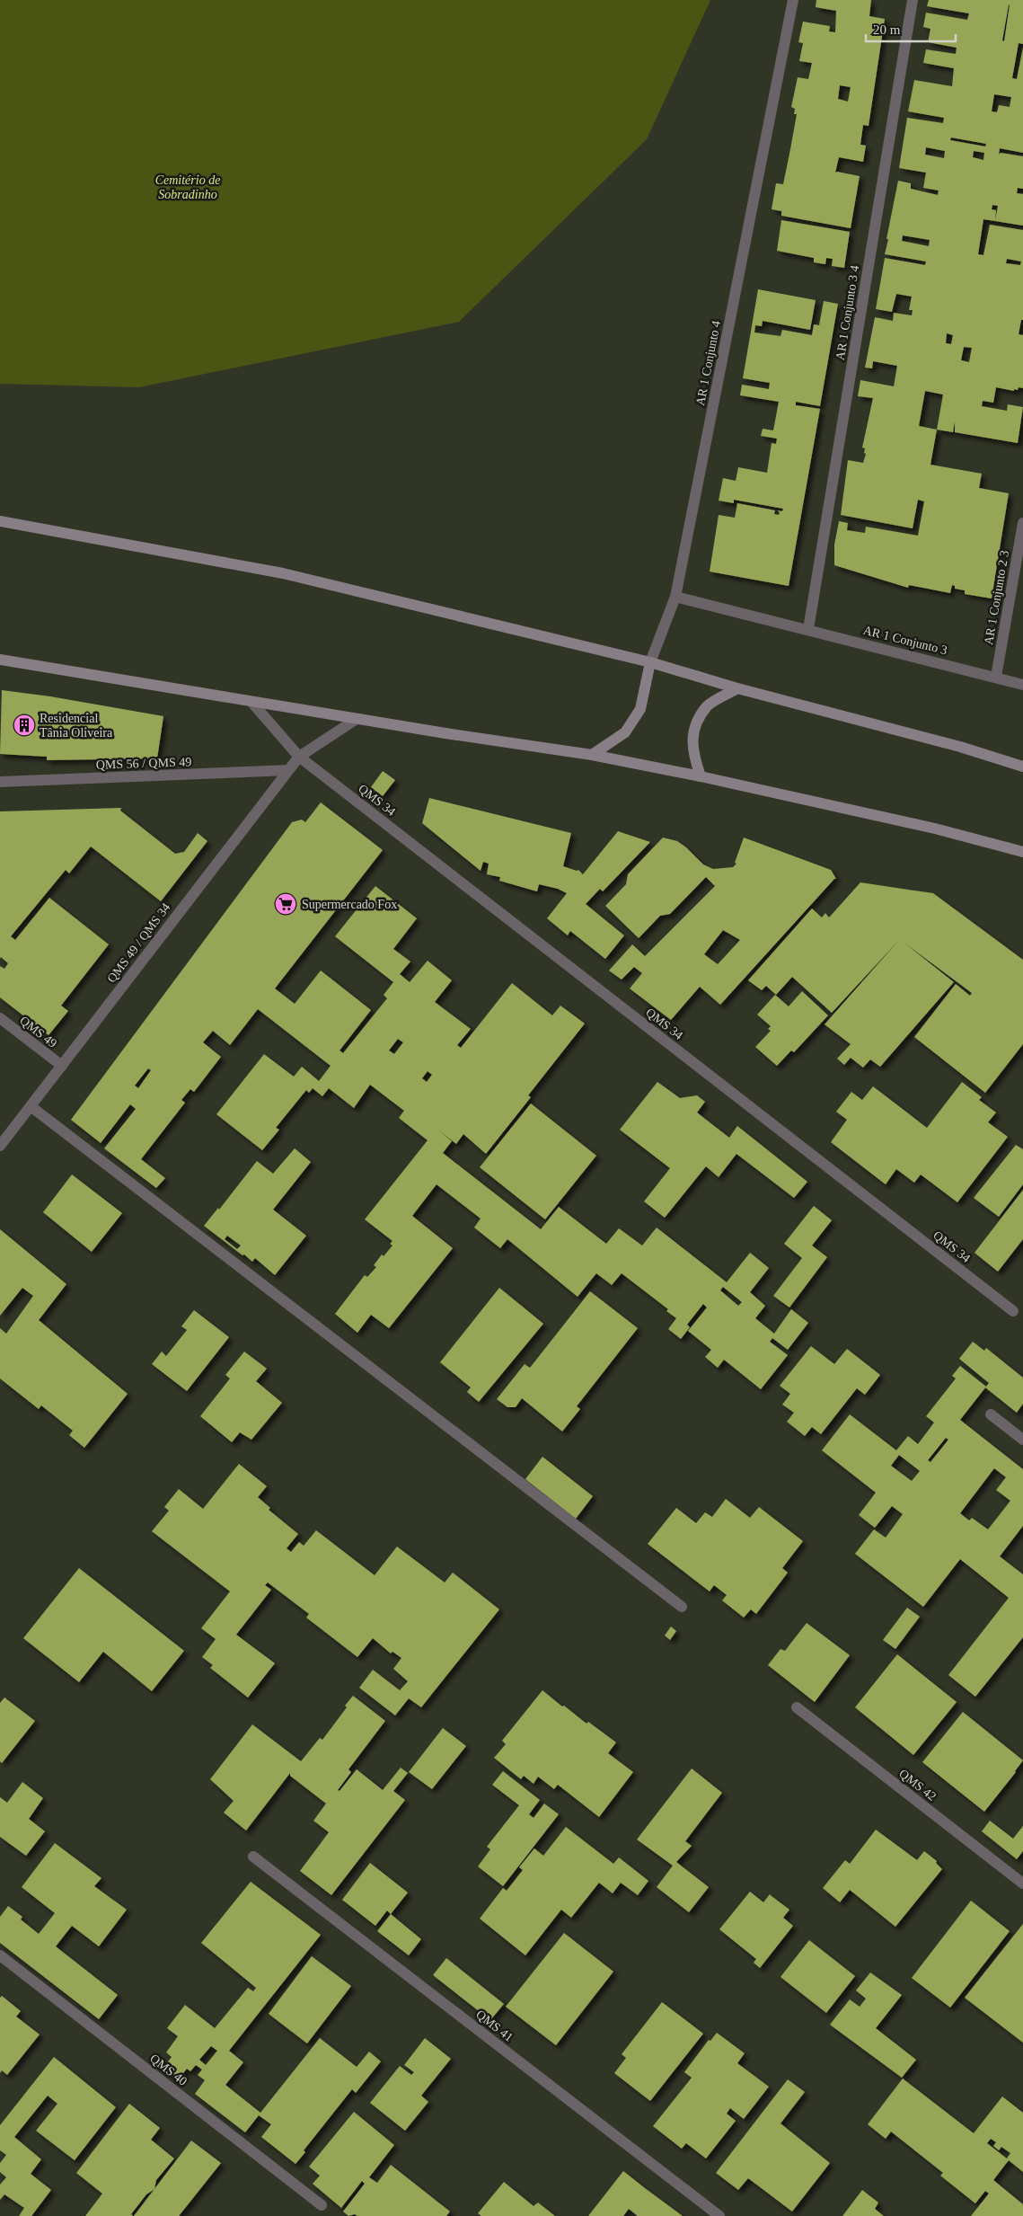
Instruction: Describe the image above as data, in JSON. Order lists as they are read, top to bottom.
{
  "streets": {
    "street": [
      "AR 1 Conjunto 3 4",
      "AR 1 Conjunto 4",
      "AR 1 Conjunto 2 3",
      "AR 1 Conjunto 3",
      "QMS 56 / QMS 49",
      "QMS 34",
      "QMS 49 / QMS 34",
      "QMS 49",
      "QMS 42",
      "QMS 41",
      "QMS 40"
    ]
  },
  "crossings": [
    ["AR 1 Conjunto 3 4", "AR 1 Conjunto 3"],
    ["AR 1 Conjunto 2 3", "AR 1 Conjunto 3"],
    ["QMS 56 / QMS 49", "QMS 49 / QMS 34"],
    ["QMS 34", "QMS 49 / QMS 34"],
    ["QMS 49 / QMS 34", "QMS 49"]
  ],
  "parks": ["Cemitério de Sobradinho"],
  "places": {
    "building": ["Residencial Tânia Oliveira"],
    "supermarket": ["Supermercado Fox"]
  },
  "scale_bar": "20 m"
}
